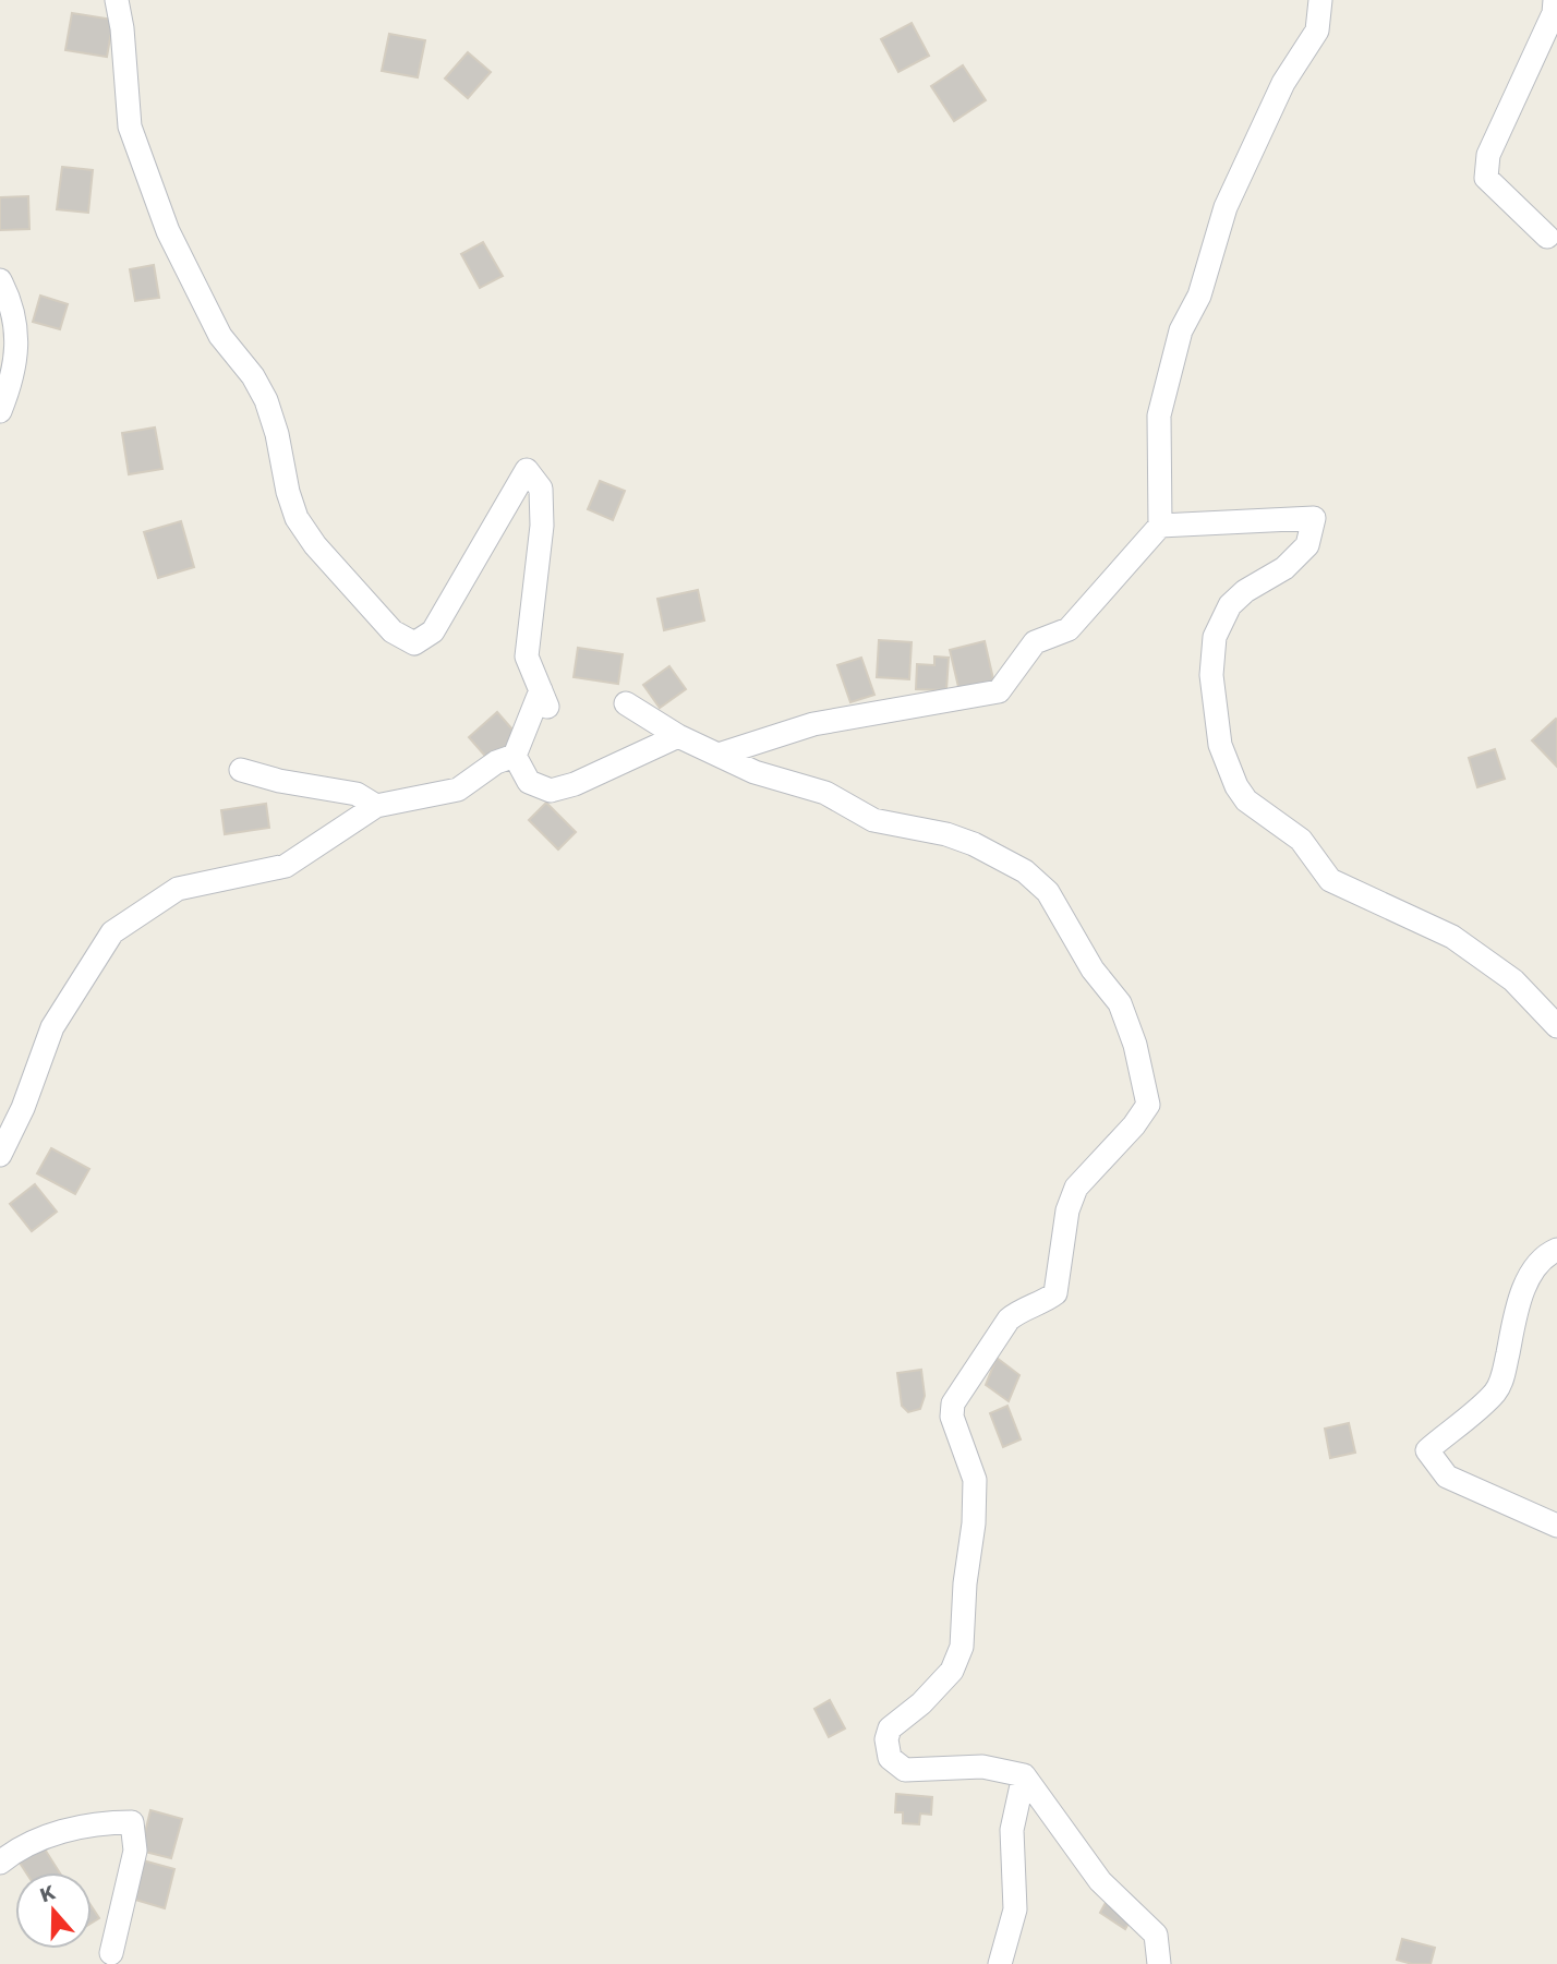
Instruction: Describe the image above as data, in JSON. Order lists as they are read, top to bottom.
{
  "north": "top"
}
